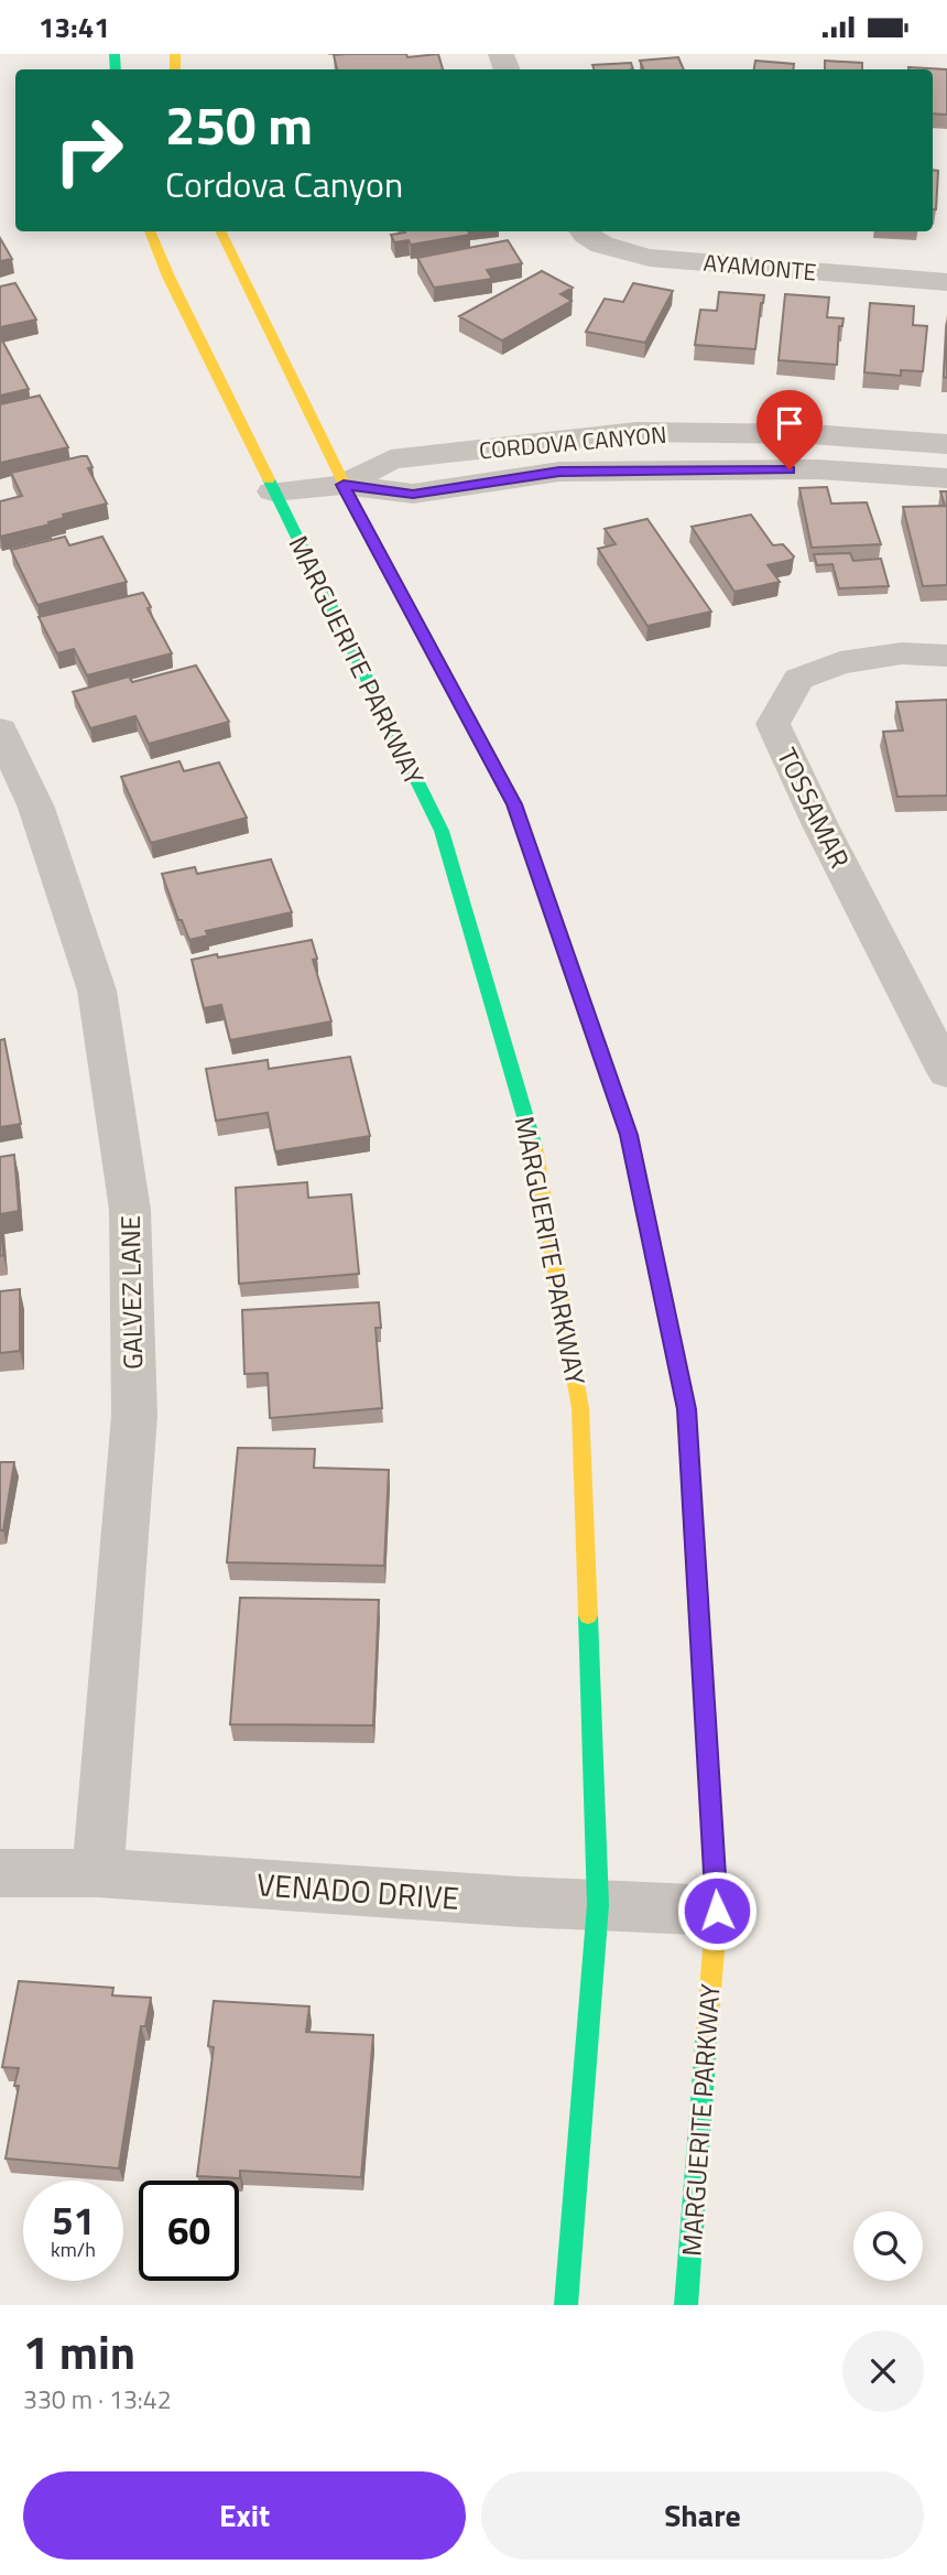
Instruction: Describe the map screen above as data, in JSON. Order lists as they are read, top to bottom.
{
  "streets": {
    "main road": ["MARGUERITE PARKWAY"],
    "street": [
      "AYAMONTE",
      "CORDOVA CANYON",
      "TOSSAMAR",
      "GALVEZ LANE",
      "VENADO DRIVE"
    ]
  },
  "crossings": [
    ["CORDOVA CANYON", "MARGUERITE PARKWAY"],
    ["MARGUERITE PARKWAY", "VENADO DRIVE"],
    ["GALVEZ LANE", "VENADO DRIVE"]
  ],
  "page": {
    "status": "13:41",
    "turn": ["250 m", "Cordova Canyon"],
    "speed": "51 km/h",
    "limit": "60",
    "heading": ["1 min", "330 m · 13:42"],
    "buttons": ["Exit", "Share"]
  }
}
